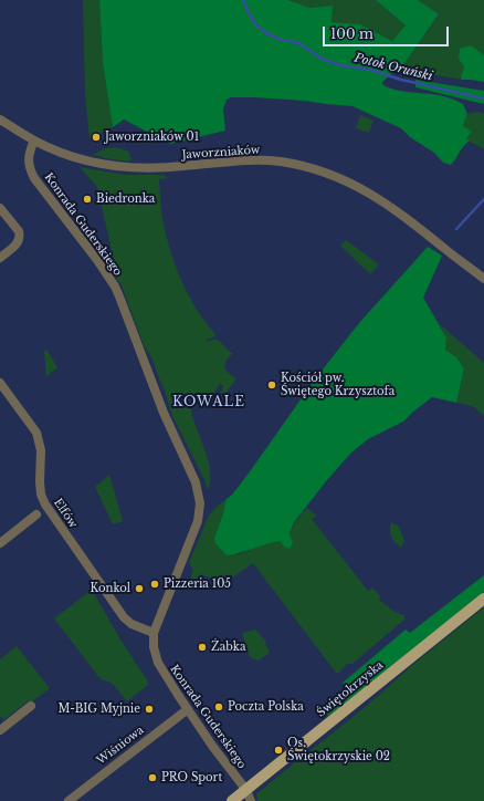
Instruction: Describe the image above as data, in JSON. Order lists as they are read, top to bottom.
{
  "streets": {
    "main road": ["Świętokrzyska"],
    "street": [
      "Jaworzniaków",
      "Konrada Guderskiego",
      "Elfów",
      "Wiśniowa"
    ]
  },
  "crossings": [
    ["Jaworzniaków", "Konrada Guderskiego"],
    ["Konrada Guderskiego", "Elfów"],
    ["Konrada Guderskiego", "Świętokrzyska"],
    ["Konrada Guderskiego", "Wiśniowa"]
  ],
  "districts": ["KOWALE"],
  "water": ["Potok Oruński"],
  "places": [
    "Jaworzniaków 01",
    "Biedronka",
    "Kościół pw. Świętego Krzysztofa",
    "Pizzeria 105",
    "Konkol",
    "Żabka",
    "Poczta Polska",
    "M-BIG Myjnie",
    "Os. Świętokrzyskie 02",
    "PRO Sport"
  ],
  "scale_bar": "100 m"
}
